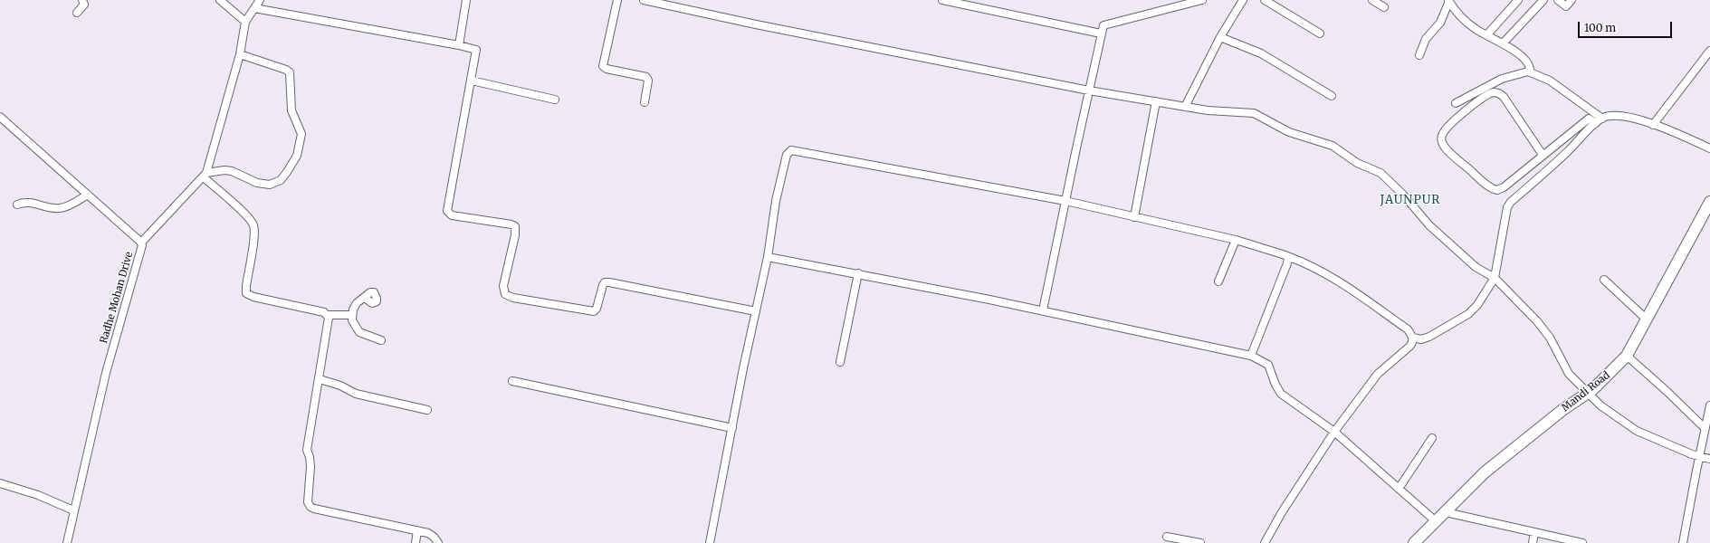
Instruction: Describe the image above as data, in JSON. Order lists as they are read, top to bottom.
{
  "streets": {
    "street": ["Radhe Mohan Drive", "Mandi Road"]
  },
  "districts": ["JAUNPUR"],
  "scale_bar": "100 m"
}
